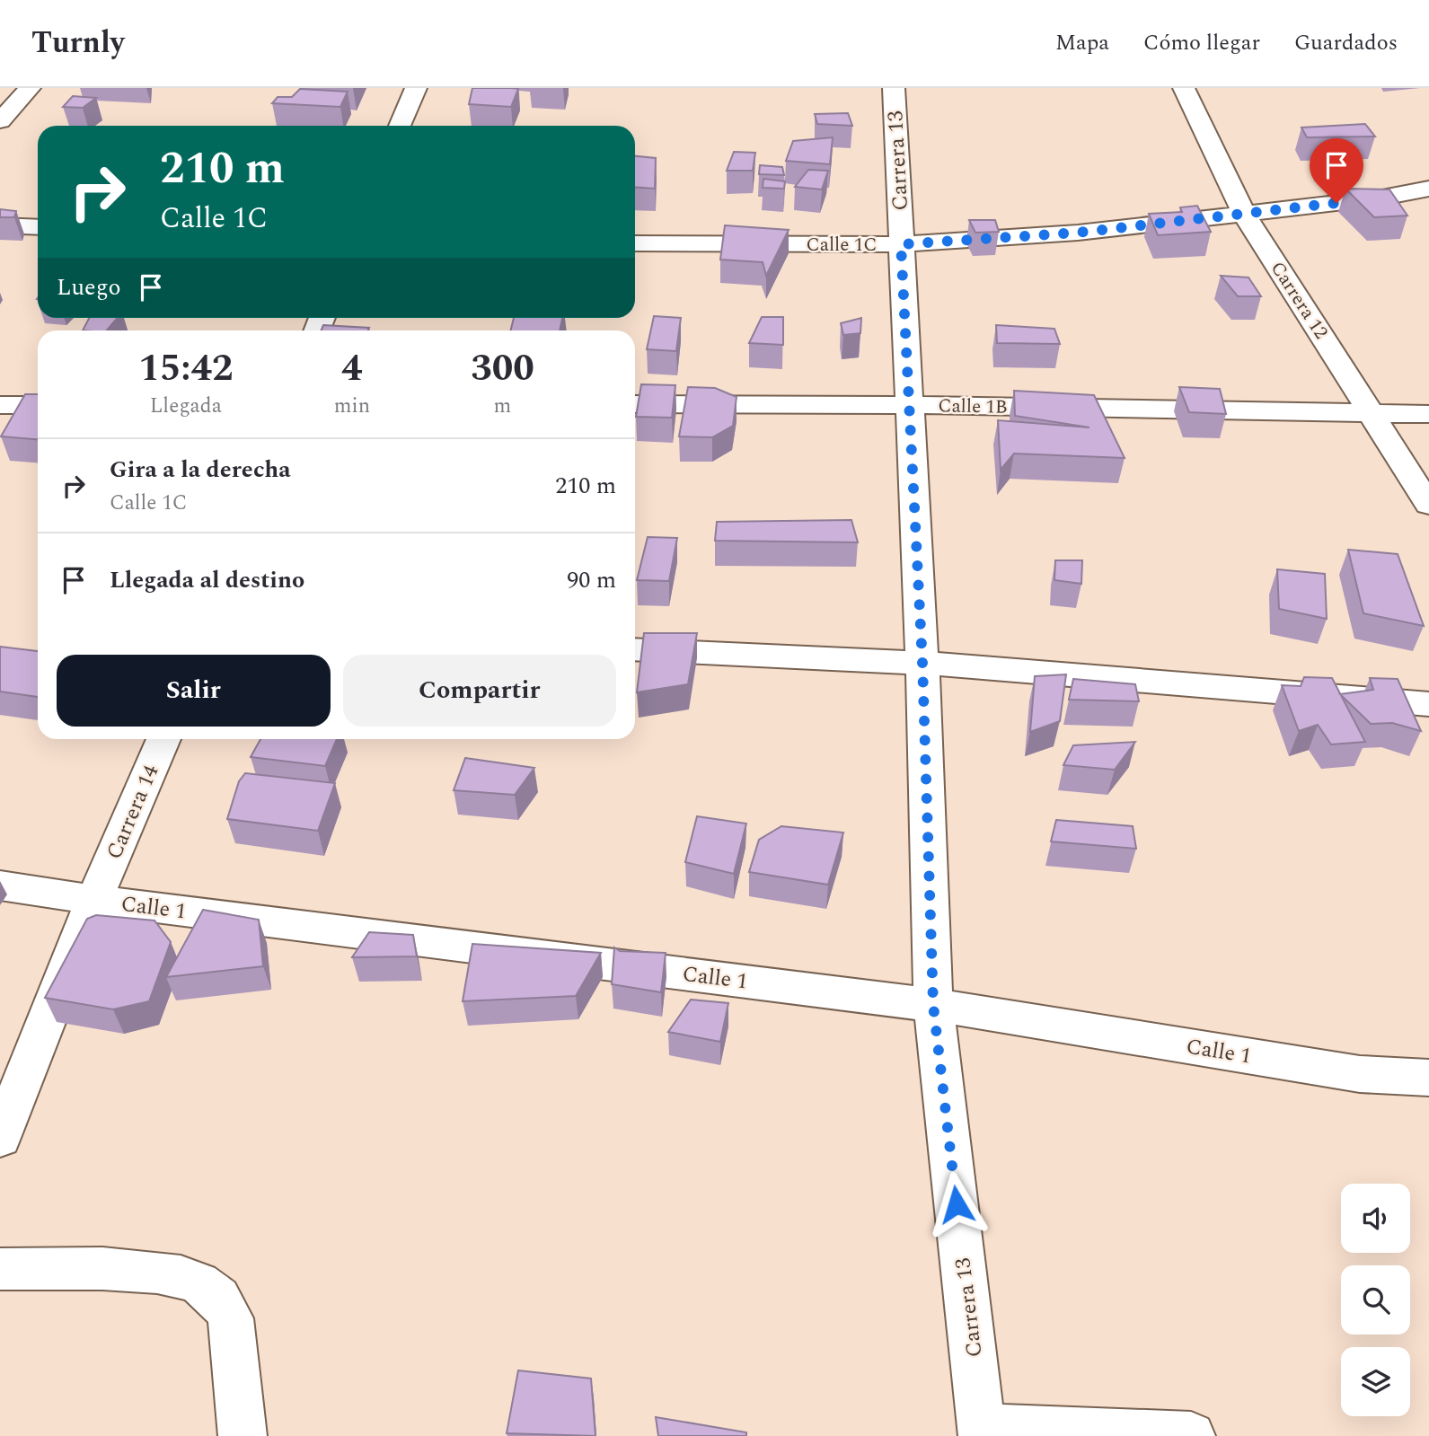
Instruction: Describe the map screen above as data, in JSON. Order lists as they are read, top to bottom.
{
  "streets": {
    "street": [
      "Carrera 13",
      "Calle 1C",
      "Carrera 12",
      "Calle 1B",
      "Carrera 14",
      "Calle 1"
    ]
  },
  "crossings": [
    ["Carrera 13", "Calle 1C"],
    ["Carrera 13", "Calle 1B"],
    ["Carrera 13", "Calle 1"],
    ["Calle 1C", "Carrera 12"],
    ["Carrera 12", "Calle 1B"],
    ["Carrera 14", "Calle 1"]
  ],
  "page": {
    "header": "Turnly",
    "nav": ["Mapa", "Cómo llegar", "Guardados"],
    "turn": ["210 m", "Calle 1C"],
    "then": "Luego",
    "eta": [
      "15:42",
      "Llegada",
      "4",
      "min",
      "300",
      "m"
    ],
    "list": [
      {
        "name": "Gira a la derecha",
        "note": "Calle 1C",
        "value": "210 m"
      },
      {
        "name": "Llegada al destino",
        "value": "90 m"
      }
    ],
    "buttons": ["Salir", "Compartir"]
  }
}
